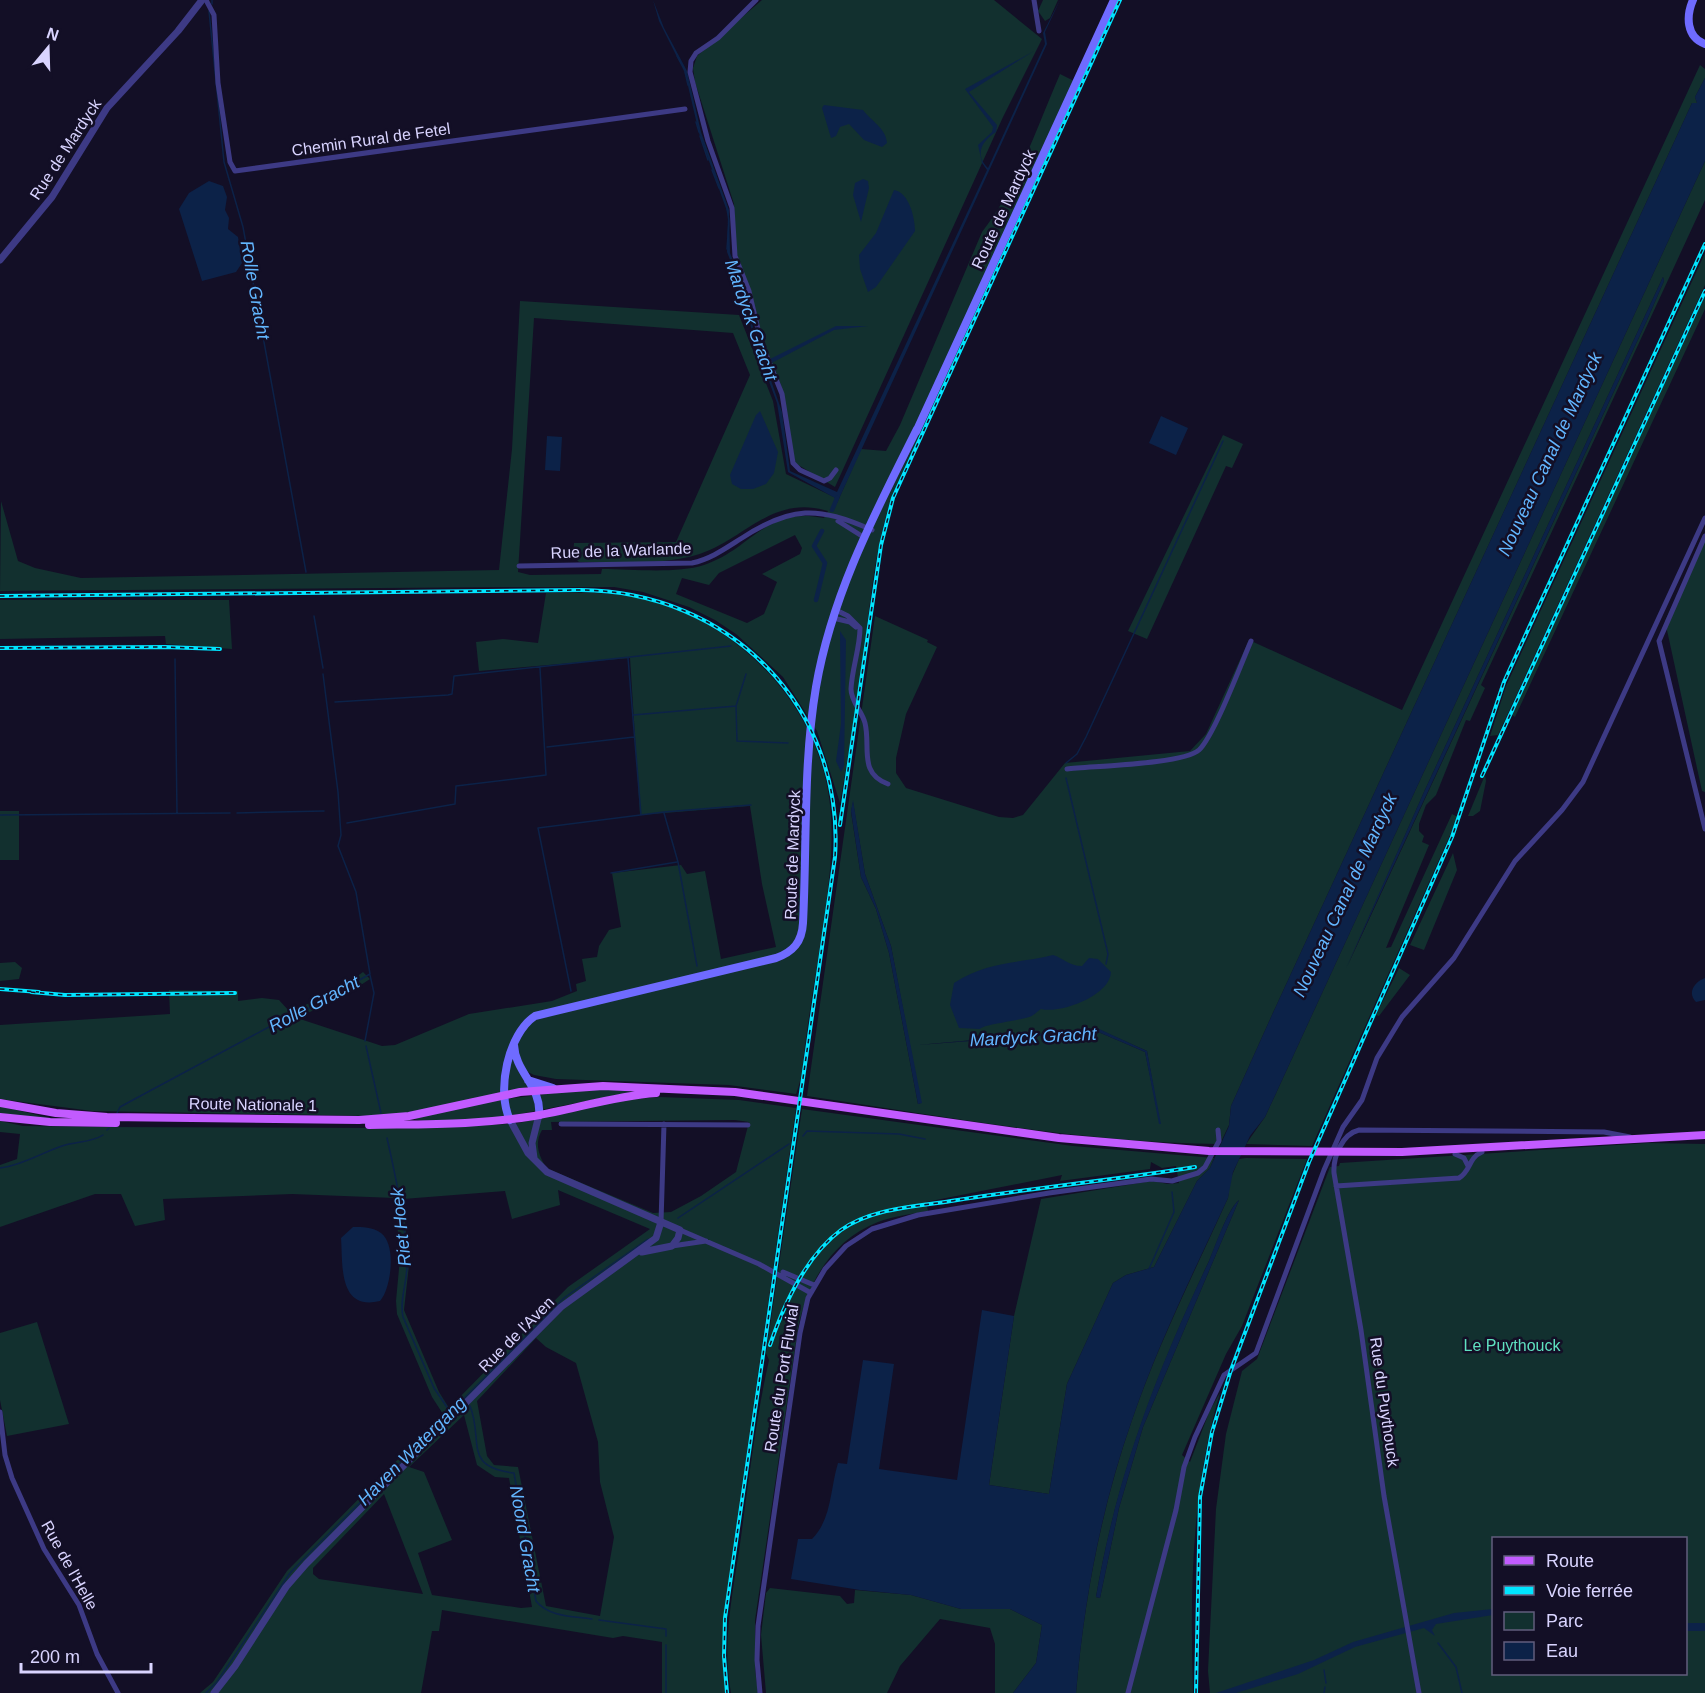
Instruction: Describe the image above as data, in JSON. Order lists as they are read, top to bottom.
{
  "streets": {
    "main road": ["Route de Mardyck", "Route Nationale 1"],
    "street": [
      "Chemin Rural de Fetel",
      "Rue de Mardyck",
      "Rue de la Warlande",
      "Rue de l'Aven",
      "Route du Port Fluvial",
      "Rue du Puythouck",
      "Rue de l'Helle"
    ]
  },
  "crossings": [
    ["Chemin Rural de Fetel", "Rue de Mardyck"],
    ["Route de Mardyck", "Rue de la Warlande"]
  ],
  "water": [
    "Rolle Gracht",
    "Mardyck Gracht",
    "Nouveau Canal de Mardyck",
    "Riet Hoek",
    "Haven Watergang",
    "Noord Gracht"
  ],
  "parks": ["Le Puythouck"],
  "legend": [
    "Route",
    "Voie ferrée",
    "Parc",
    "Eau"
  ],
  "scale_bar": "200 m",
  "north": "top"
}
